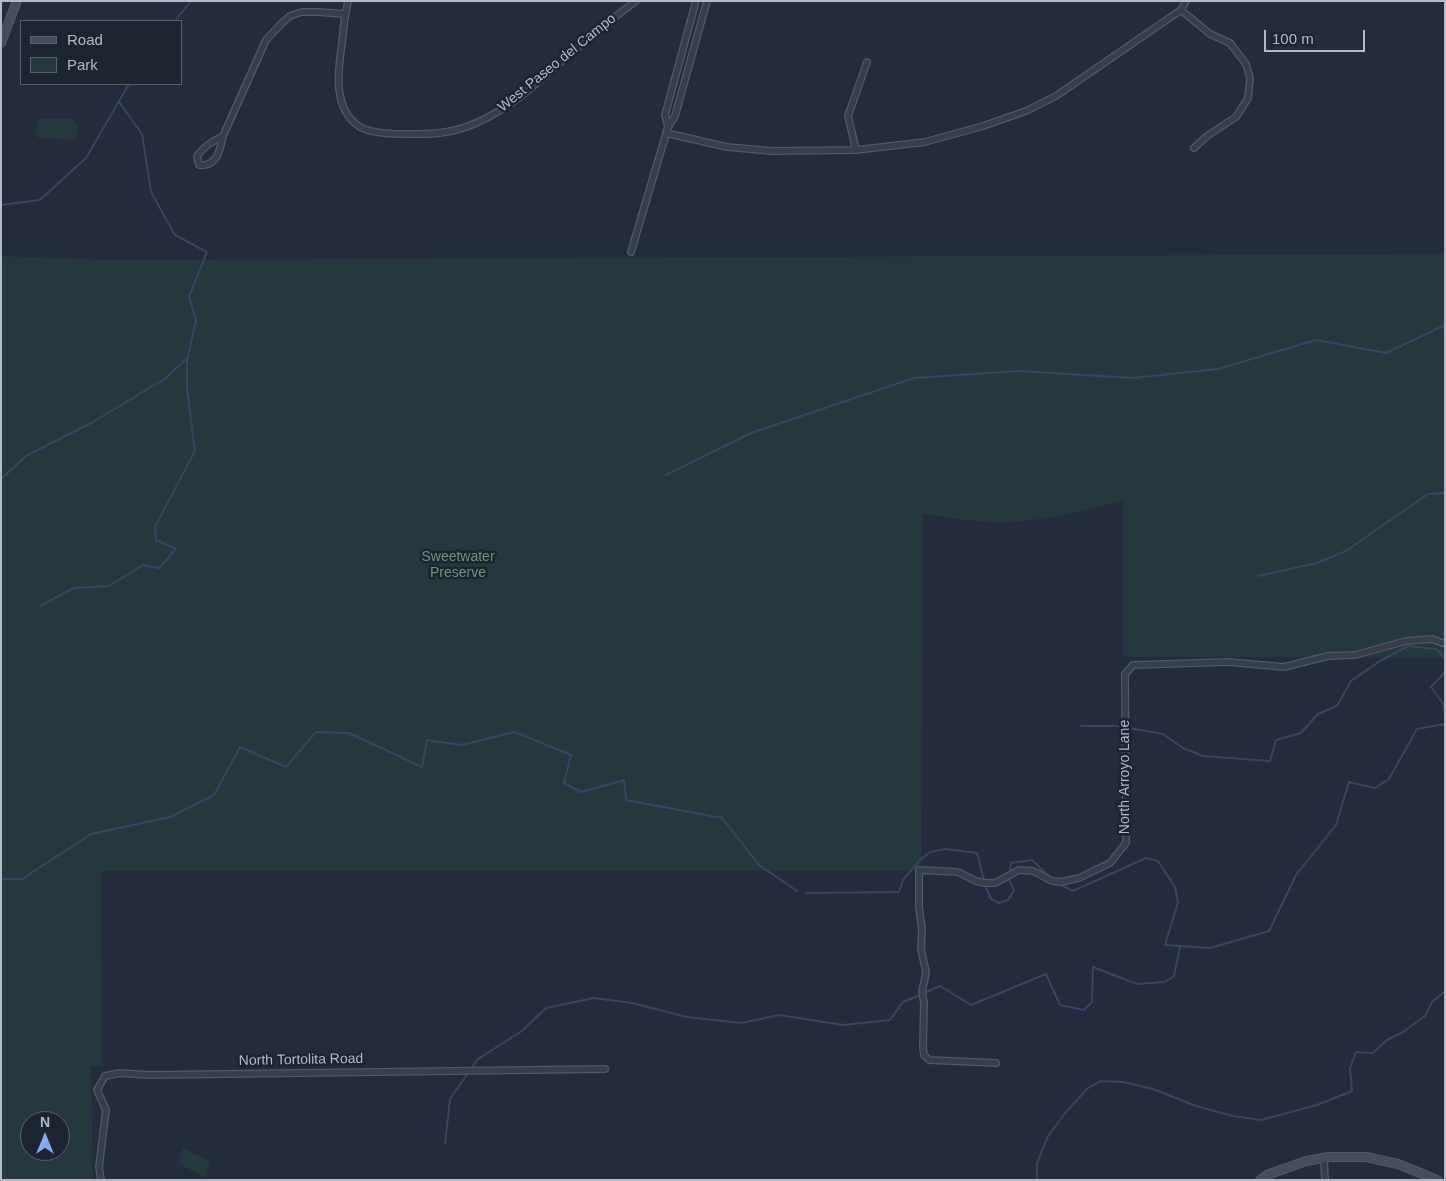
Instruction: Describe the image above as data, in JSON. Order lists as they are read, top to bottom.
{
  "streets": {
    "street": ["West Paseo del Campo", "North Arroyo Lane", "North Tortolita Road"]
  },
  "parks": ["Sweetwater Preserve"],
  "legend": ["Road", "Park"],
  "scale_bar": "100 m",
  "north": "top"
}
